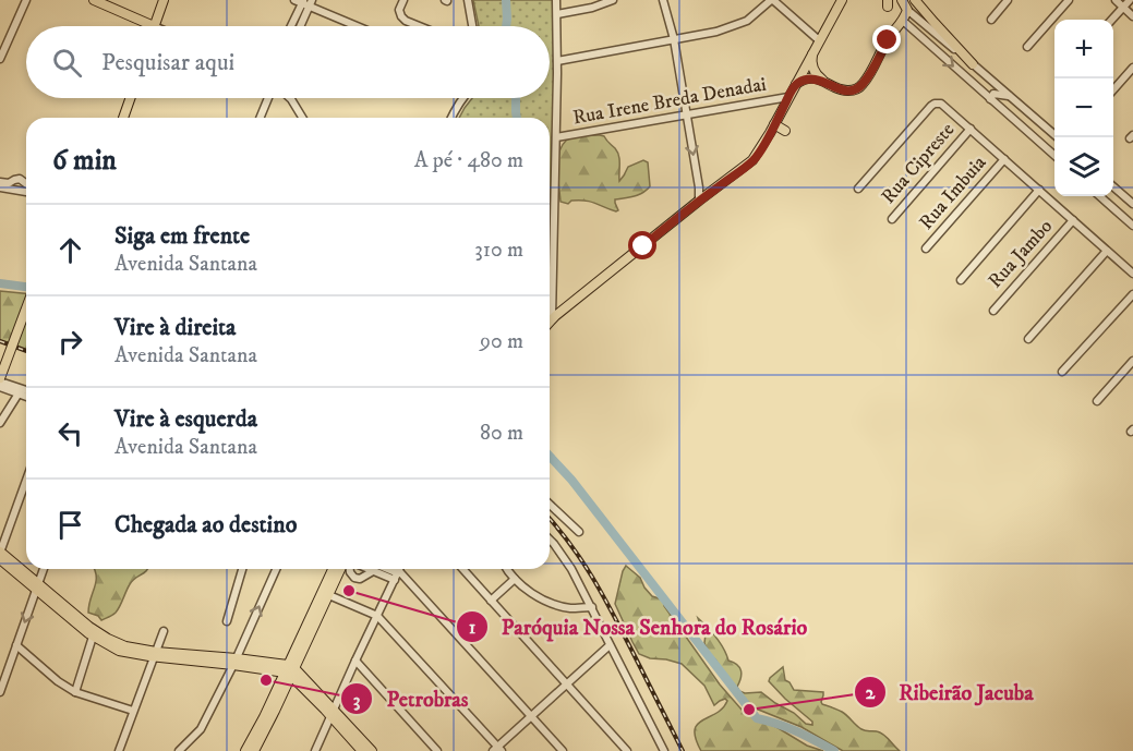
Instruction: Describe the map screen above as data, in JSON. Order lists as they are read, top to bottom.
{
  "streets": {
    "street": [
      "Rua Irene Breda Denadai",
      "Rua Cipreste",
      "Rua Imbuia",
      "Rua Jambo"
    ]
  },
  "places": ["Paróquia Nossa Senhora do Rosário", "Petrobras", "Ribeirão Jacuba"],
  "page": {
    "map_buttons": ["+", "−"],
    "search": "Pesquisar aqui",
    "heading": ["6 min", "A pé · 480 m"],
    "list": [
      ["Siga em frente", "Avenida Santana", "310 m"],
      ["Vire à direita", "Avenida Santana", "90 m"],
      ["Vire à esquerda", "Avenida Santana", "80 m"],
      "Chegada ao destino"
    ]
  }
}
